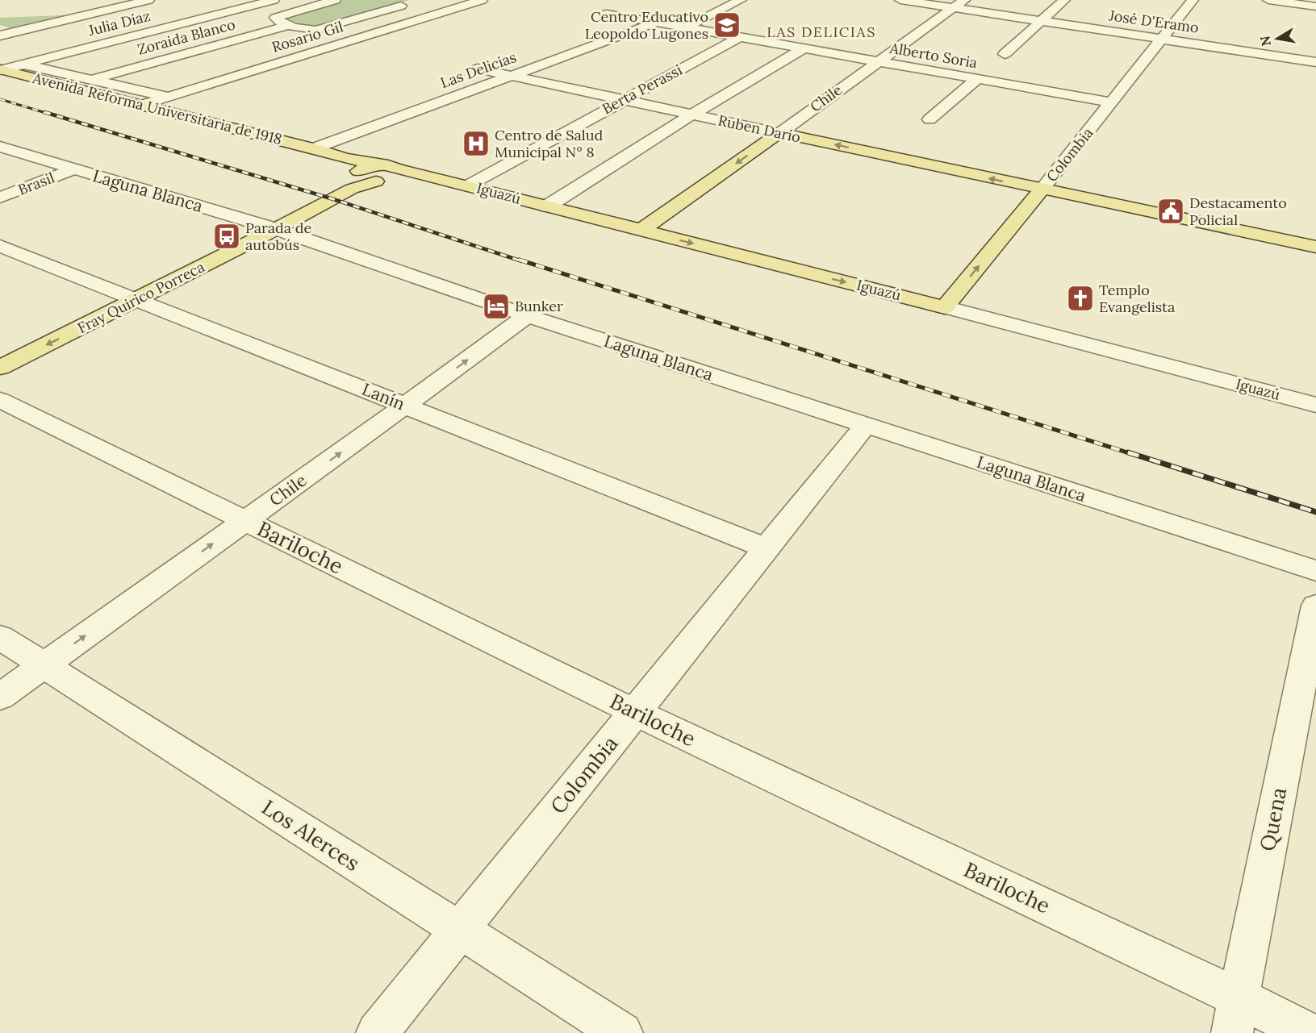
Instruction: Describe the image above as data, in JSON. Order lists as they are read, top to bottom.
{
  "streets": {
    "main road": [
      "Chile",
      "Avenida Reforma Universitaria de 1918",
      "Ruben Darío",
      "Colombia",
      "Iguazú",
      "Fray Quirico Porreca"
    ],
    "street": [
      "José D'Eramo",
      "Julia Díaz",
      "Zoraida Blanco",
      "Rosario Gil",
      "Alberto Soria",
      "Las Delicias",
      "Berta Perassi",
      "Brasil",
      "Laguna Blanca",
      "Lanín",
      "Bariloche",
      "Quena",
      "Los Alerces"
    ]
  },
  "crossings": [
    ["José D'Eramo", "Chile"],
    ["José D'Eramo", "Colombia"],
    ["Julia Díaz", "Avenida Reforma Universitaria de 1918"],
    ["Rosario Gil", "Avenida Reforma Universitaria de 1918"],
    ["Alberto Soria", "Las Delicias"],
    ["Alberto Soria", "Berta Perassi"],
    ["Alberto Soria", "Chile"],
    ["Alberto Soria", "Colombia"],
    ["Las Delicias", "Avenida Reforma Universitaria de 1918"],
    ["Las Delicias", "Ruben Darío"],
    ["Las Delicias", "Iguazú"],
    ["Berta Perassi", "Ruben Darío"],
    ["Berta Perassi", "Iguazú"],
    ["Chile", "Ruben Darío"],
    ["Chile", "Laguna Blanca"],
    ["Chile", "Iguazú"],
    ["Chile", "Lanín"],
    ["Chile", "Bariloche"],
    ["Chile", "Los Alerces"],
    ["Avenida Reforma Universitaria de 1918", "Iguazú"],
    ["Ruben Darío", "Colombia"],
    ["Colombia", "Laguna Blanca"],
    ["Colombia", "Iguazú"],
    ["Colombia", "Lanín"],
    ["Colombia", "Bariloche"],
    ["Colombia", "Los Alerces"],
    ["Brasil", "Laguna Blanca"],
    ["Laguna Blanca", "Fray Quirico Porreca"],
    ["Iguazú", "Fray Quirico Porreca"],
    ["Fray Quirico Porreca", "Lanín"],
    ["Bariloche", "Quena"]
  ],
  "districts": ["LAS DELICIAS"],
  "places": {
    "school or university": ["Centro Educativo Leopoldo Lugones"],
    "hospital": ["Centro de Salud Municipal Nº 8"],
    "public building": ["Destacamento Policial"],
    "bus stop": ["Parada de autobús"],
    "church": ["Templo Evangelista"],
    "hotel": ["Bunker"]
  },
  "north": "left"
}
